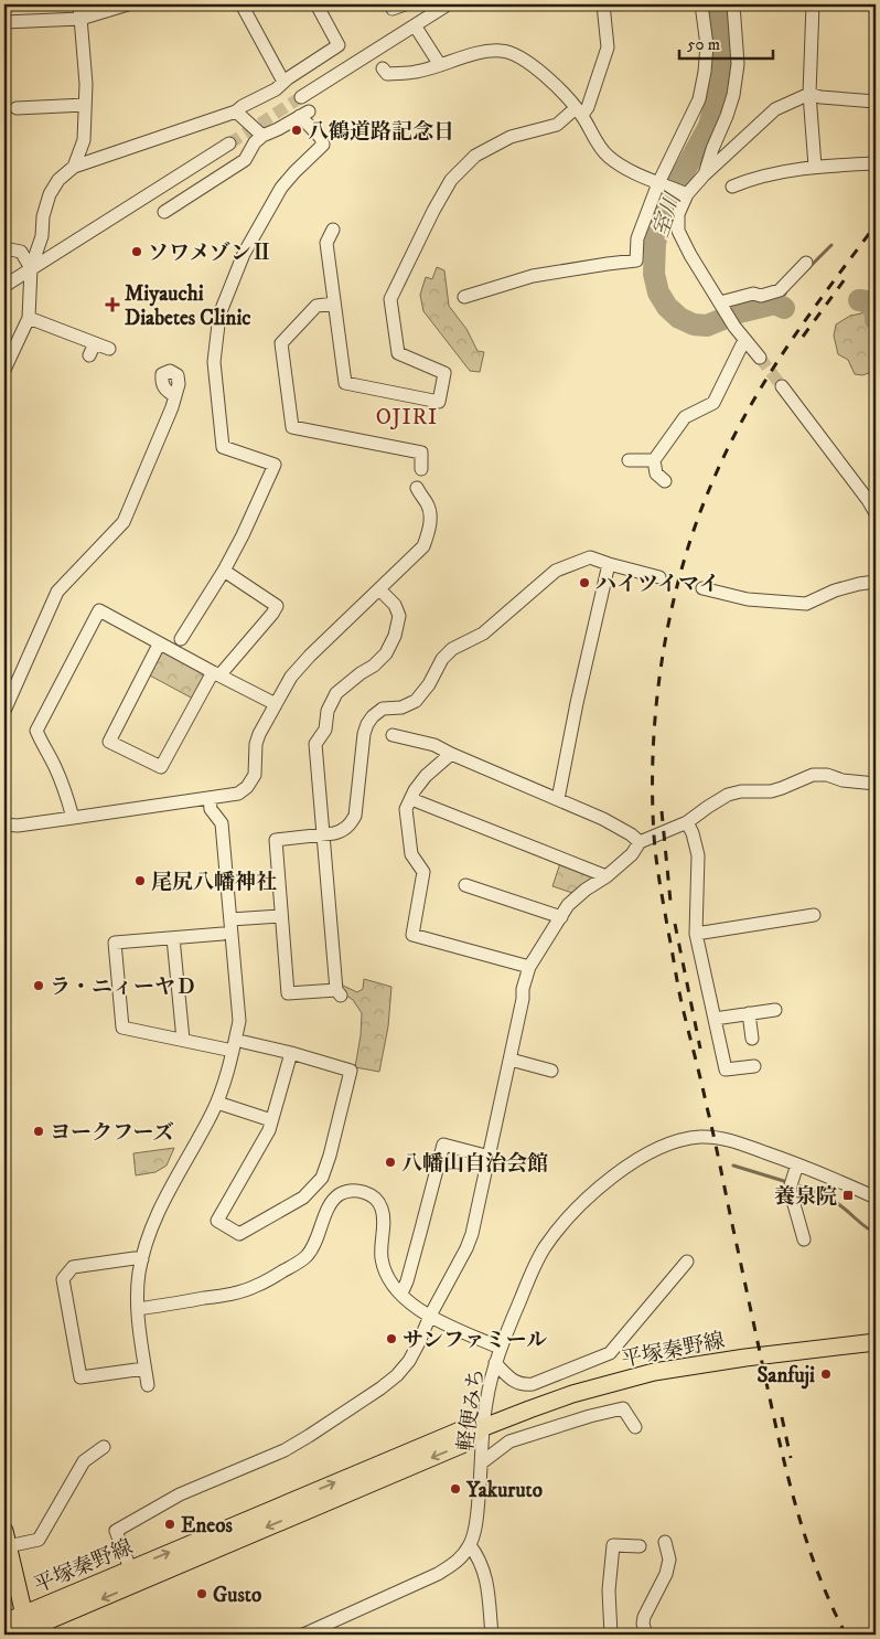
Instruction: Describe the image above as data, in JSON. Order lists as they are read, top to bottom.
{
  "streets": {
    "main road": ["平塚秦野線"],
    "street": ["軽便みち"]
  },
  "crossings": [
    ["平塚秦野線", "軽便みち"]
  ],
  "districts": ["OJIRI"],
  "water": ["室川"],
  "places": {
    "other": [
      "八鶴道路記念日",
      "ソワメゾンⅡ",
      "ハイツイマイ",
      "尾尻八幡神社",
      "ラ・ニィーヤＤ",
      "ヨークフーズ",
      "八幡山自治会館",
      "サンファミール",
      "Sanfuji",
      "Yakuruto",
      "Eneos",
      "Gusto"
    ],
    "health": ["Miyauchi Diabetes Clinic"],
    "transit": ["養泉院"]
  },
  "scale_bar": "50 m"
}
